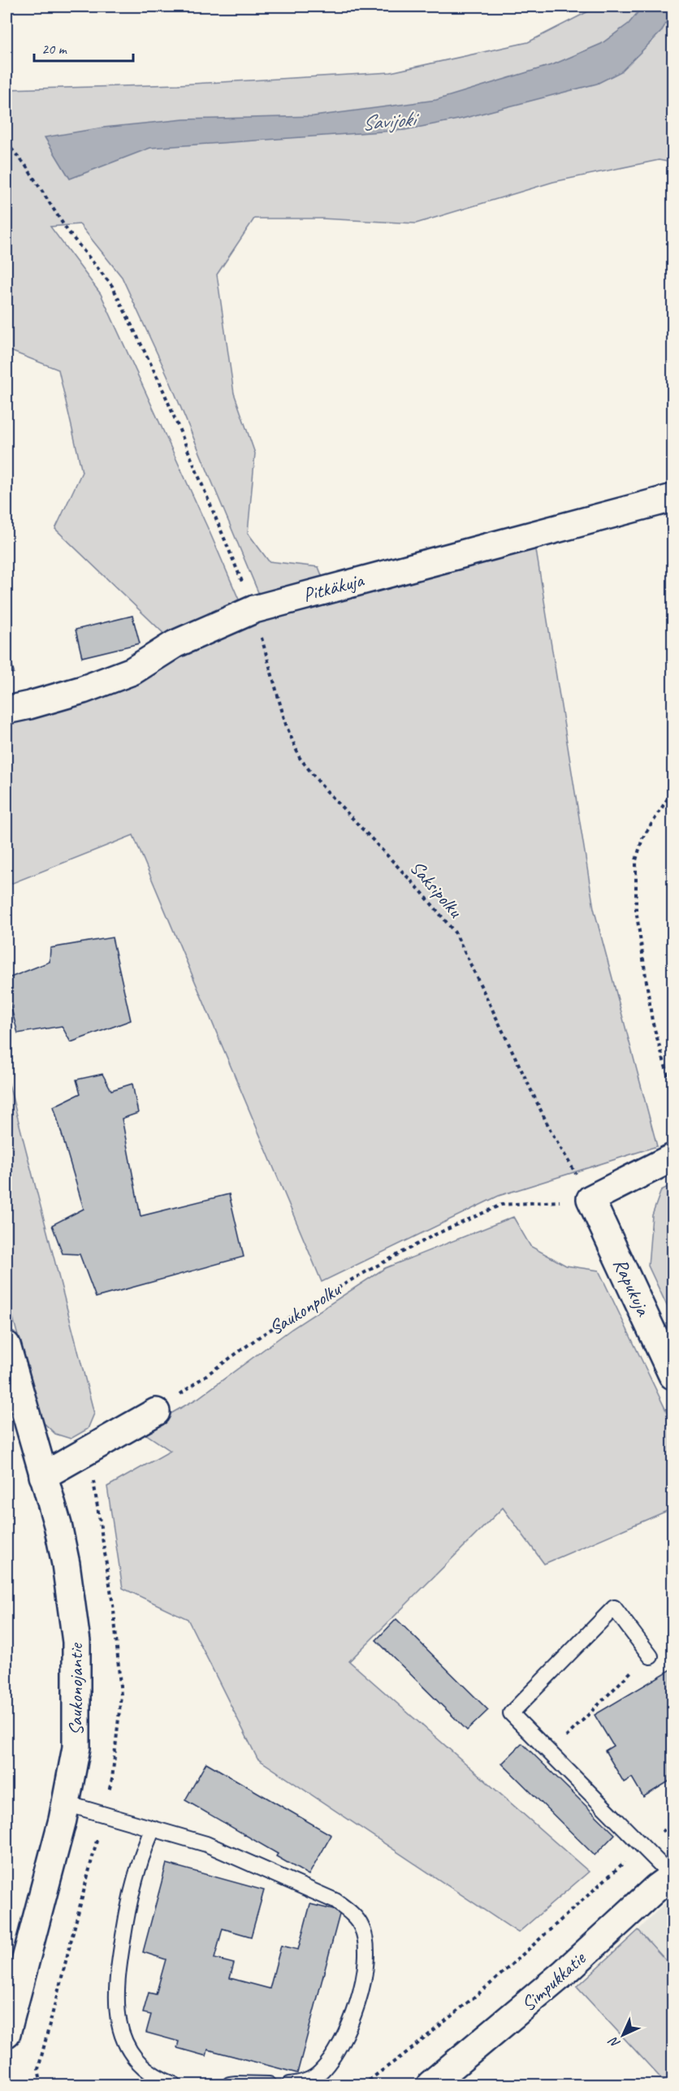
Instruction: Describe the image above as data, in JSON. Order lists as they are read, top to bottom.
{
  "streets": {
    "street": [
      "Pitkäkuja",
      "Rapukuja",
      "Saukonojantie",
      "Simpukkatie"
    ],
    "path": ["Saksipolku", "Saukonpolku"]
  },
  "crossings": [
    ["Pitkäkuja", "Saksipolku"],
    ["Saksipolku", "Rapukuja"],
    ["Saksipolku", "Saukonpolku"],
    ["Rapukuja", "Saukonpolku"]
  ],
  "water": ["Savijoki"],
  "scale_bar": "20 m",
  "north": "bottom left"
}
